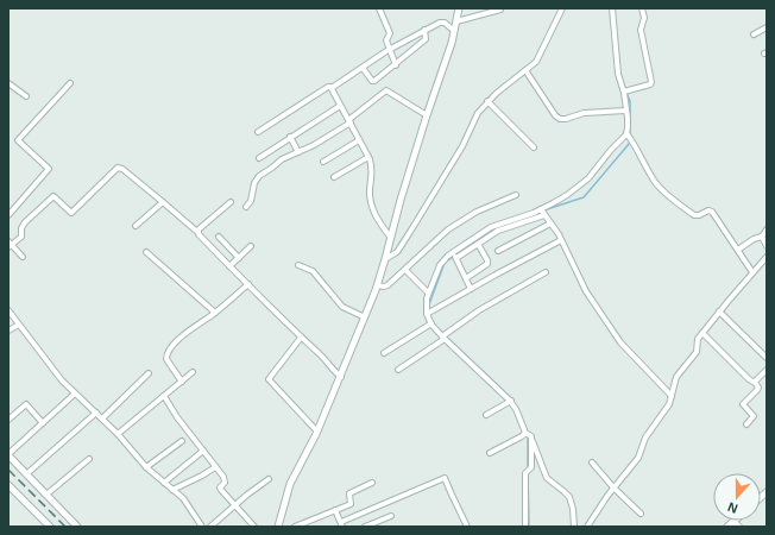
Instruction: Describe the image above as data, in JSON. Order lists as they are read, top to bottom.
{
  "north": "bottom"
}
